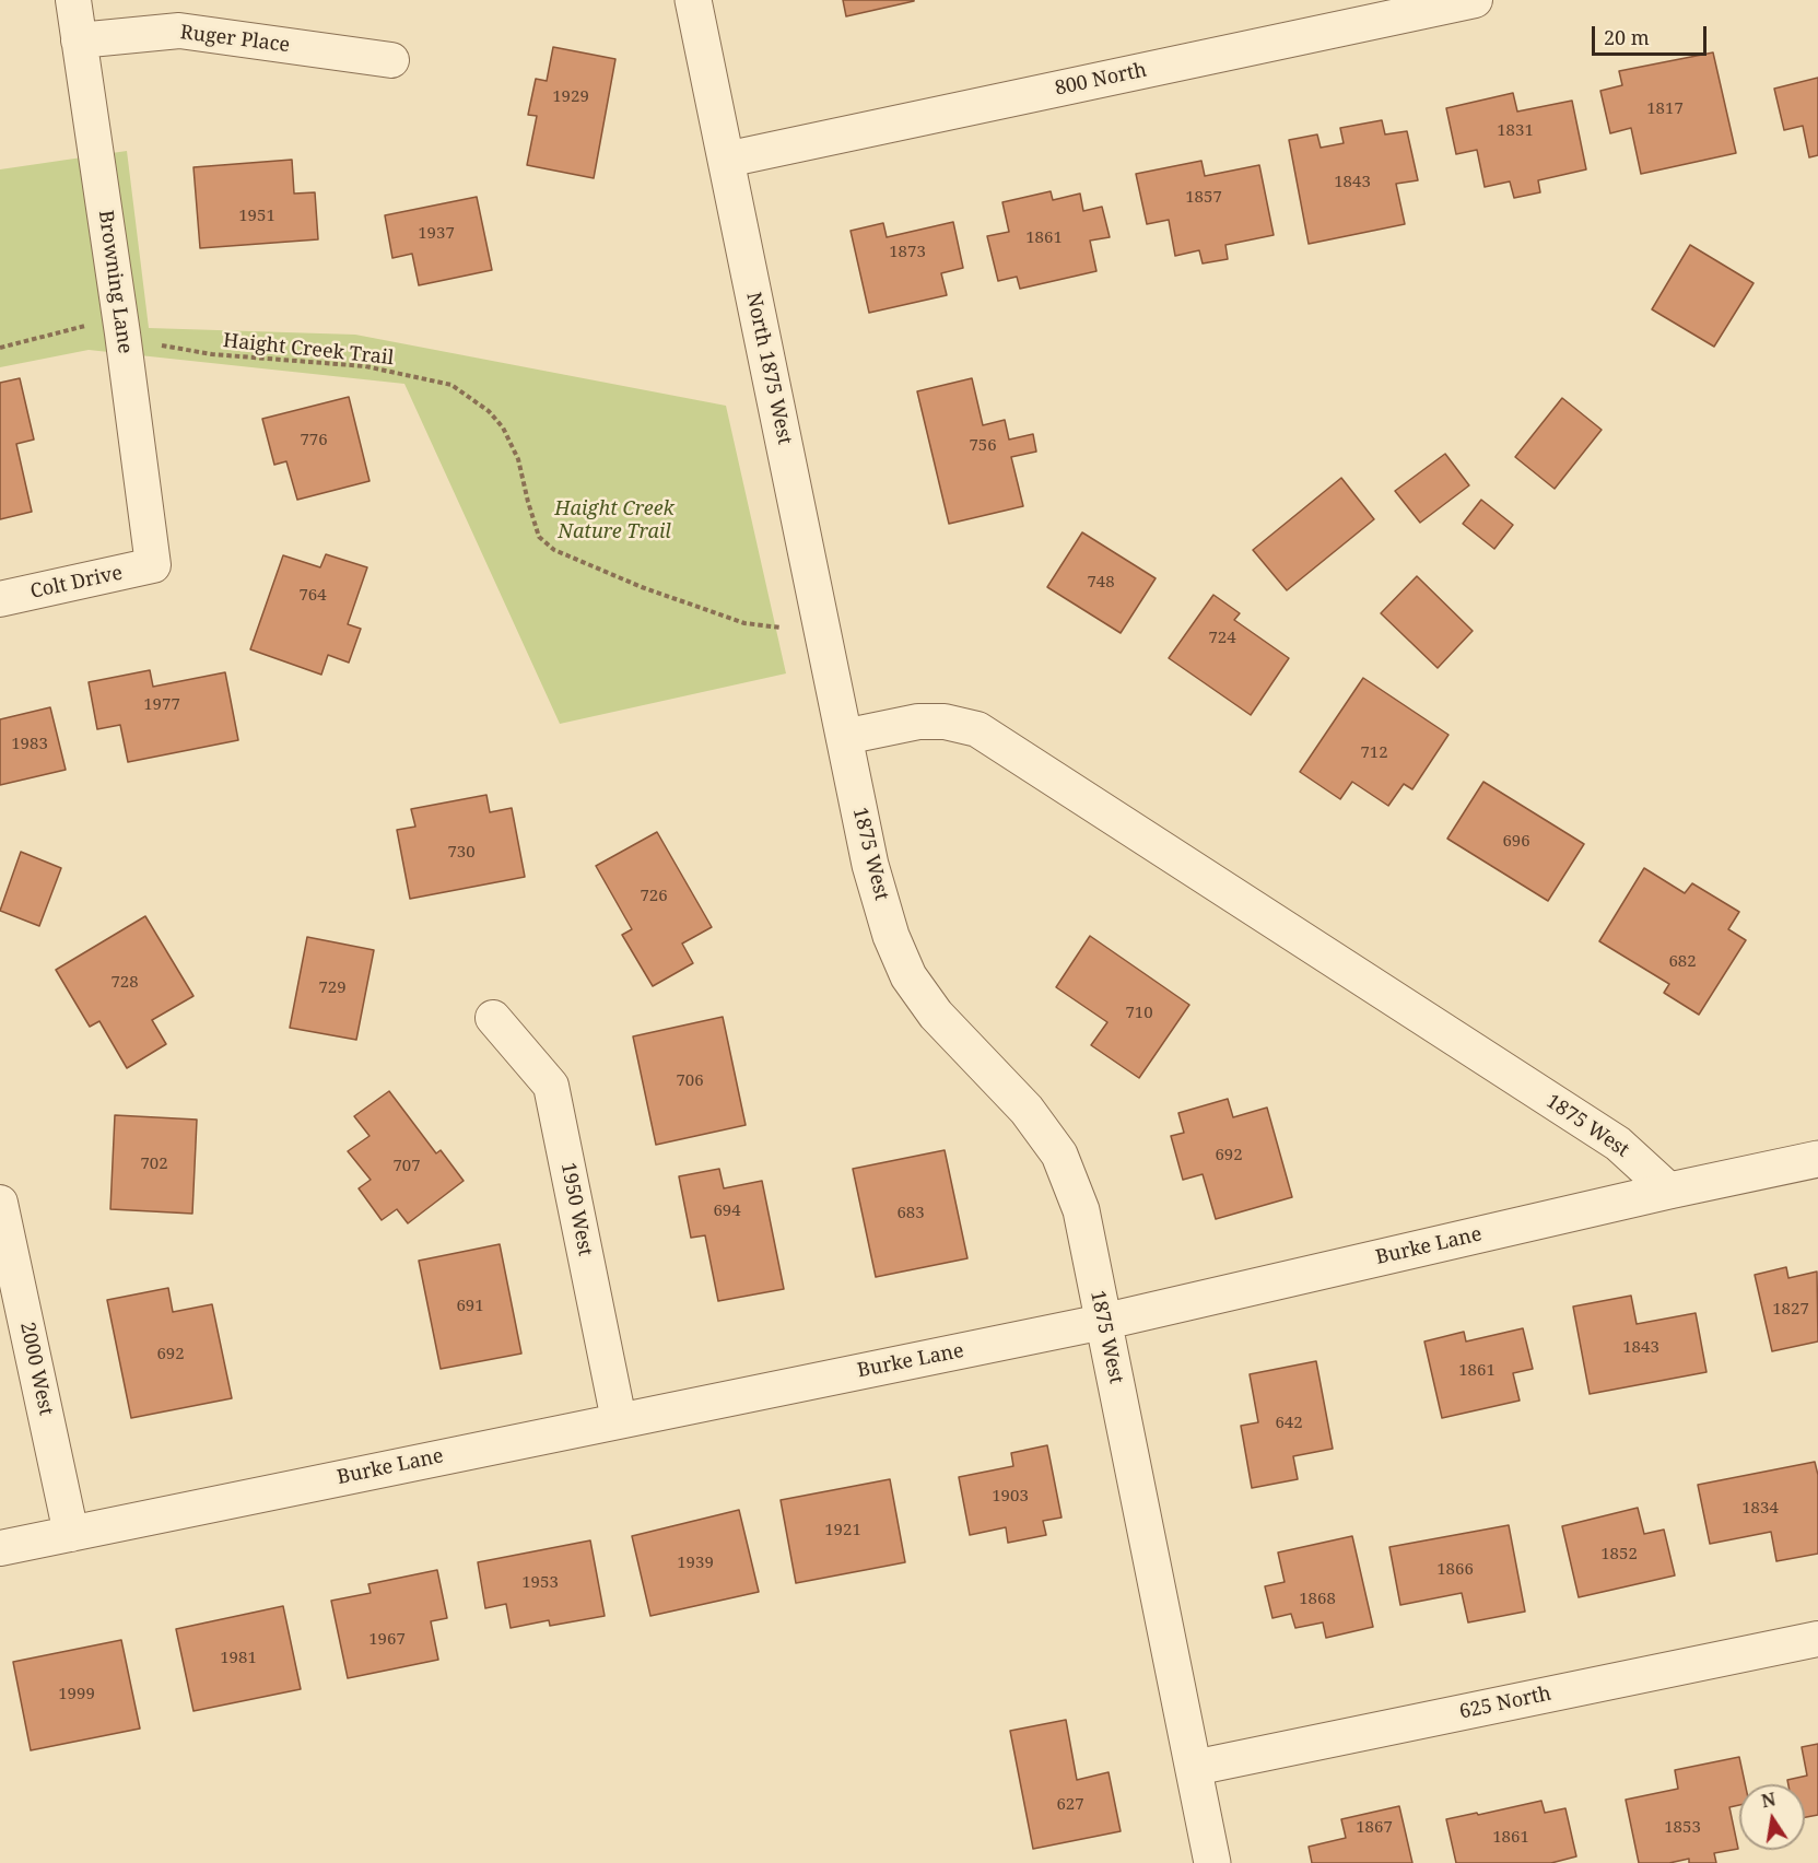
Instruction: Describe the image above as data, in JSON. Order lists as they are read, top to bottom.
{
  "streets": {
    "street": [
      "Ruger Place",
      "800 North",
      "Browning Lane",
      "North 1875 West",
      "Colt Drive",
      "1875 West",
      "1950 West",
      "Burke Lane",
      "2000 West",
      "625 North"
    ],
    "path": ["Haight Creek Trail"]
  },
  "crossings": [
    ["Ruger Place", "Browning Lane"],
    ["800 North", "North 1875 West"],
    ["Browning Lane", "Colt Drive"],
    ["North 1875 West", "1875 West"],
    ["1875 West", "Burke Lane"],
    ["1875 West", "625 North"],
    ["1950 West", "Burke Lane"],
    ["Burke Lane", "2000 West"]
  ],
  "parks": ["Haight Creek Nature Trail"],
  "house_numbers": [
    "1929",
    "1817",
    "1831",
    "1843",
    "1857",
    "1951",
    "1937",
    "1861",
    "1873",
    "776",
    "756",
    "748",
    "764",
    "724",
    "1977",
    "1983",
    "712",
    "696",
    "730",
    "726",
    "682",
    "728",
    "729",
    "710",
    "706",
    "692",
    "702",
    "707",
    "694",
    "683",
    "691",
    "1827",
    "1843",
    "692",
    "1861",
    "642",
    "1903",
    "1834",
    "1921",
    "1852",
    "1939",
    "1866",
    "1953",
    "1868",
    "1967",
    "1981",
    "1999",
    "627",
    "1867",
    "1853",
    "1861"
  ],
  "scale_bar": "20 m",
  "north": "top"
}
